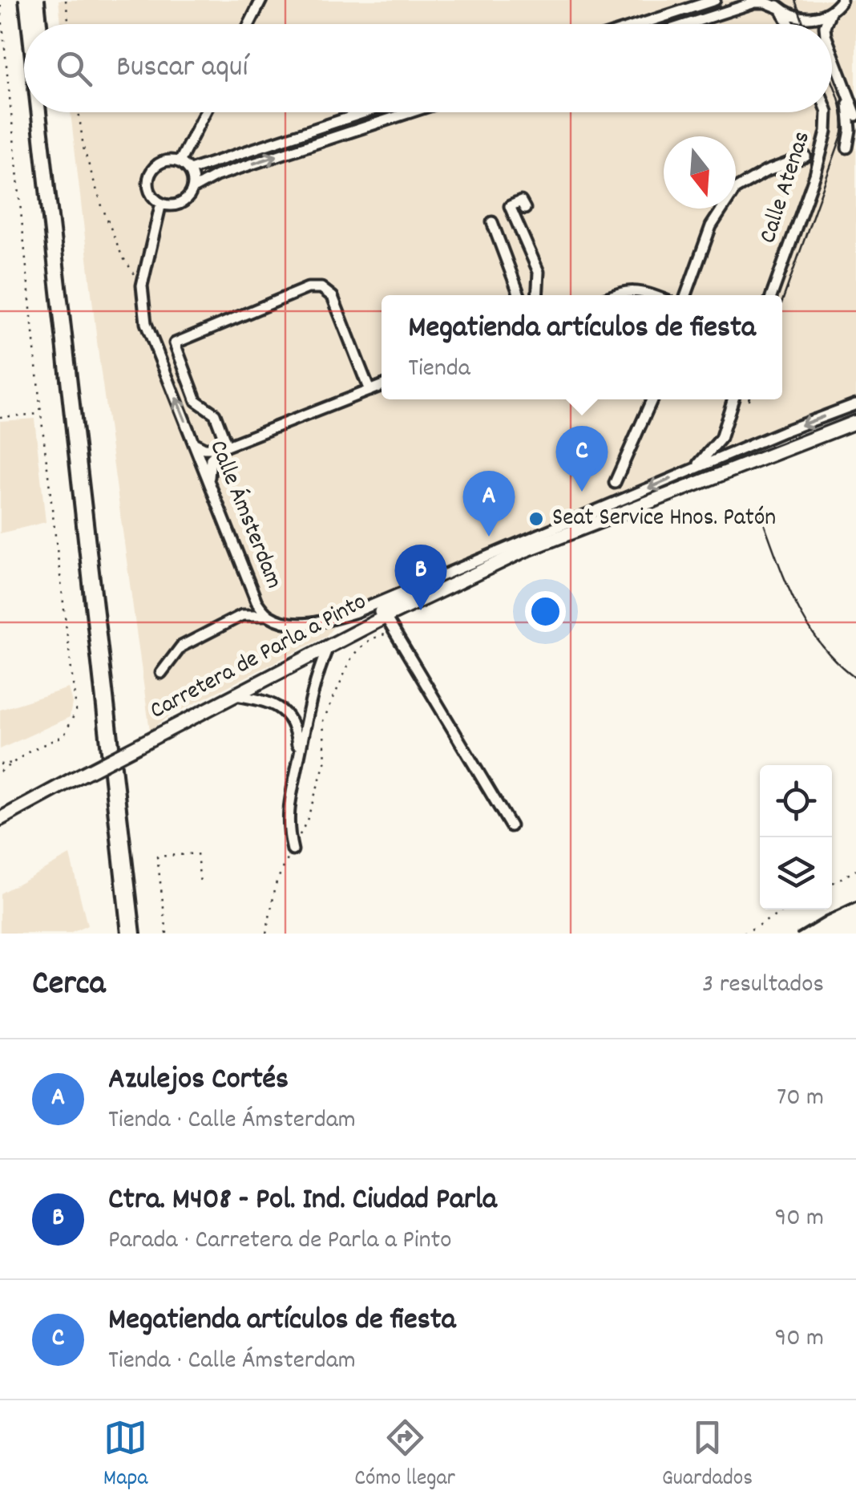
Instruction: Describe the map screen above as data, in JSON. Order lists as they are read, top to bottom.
{
  "streets": {
    "main road": ["Carretera de Parla a Pinto"],
    "street": ["Calle Atenas", "Calle Ámsterdam"]
  },
  "places": ["Seat Service Hnos. Patón"],
  "north": "bottom",
  "page": {
    "search": "Buscar aquí",
    "popup": ["Megatienda artículos de fiesta", "Tienda"],
    "pins": ["C", "A", "B"],
    "heading": ["Cerca", "3 resultados"],
    "list": [
      {
        "mark": "A",
        "name": "Azulejos Cortés",
        "note": "Tienda · Calle Ámsterdam",
        "value": "70 m"
      },
      {
        "mark": "B",
        "name": "Ctra. M408 - Pol. Ind. Ciudad Parla",
        "note": "Parada · Carretera de Parla a Pinto",
        "value": "90 m"
      },
      {
        "mark": "C",
        "name": "Megatienda artículos de fiesta",
        "note": "Tienda · Calle Ámsterdam",
        "value": "90 m"
      }
    ],
    "nav": ["Mapa", "Cómo llegar", "Guardados"]
  }
}
